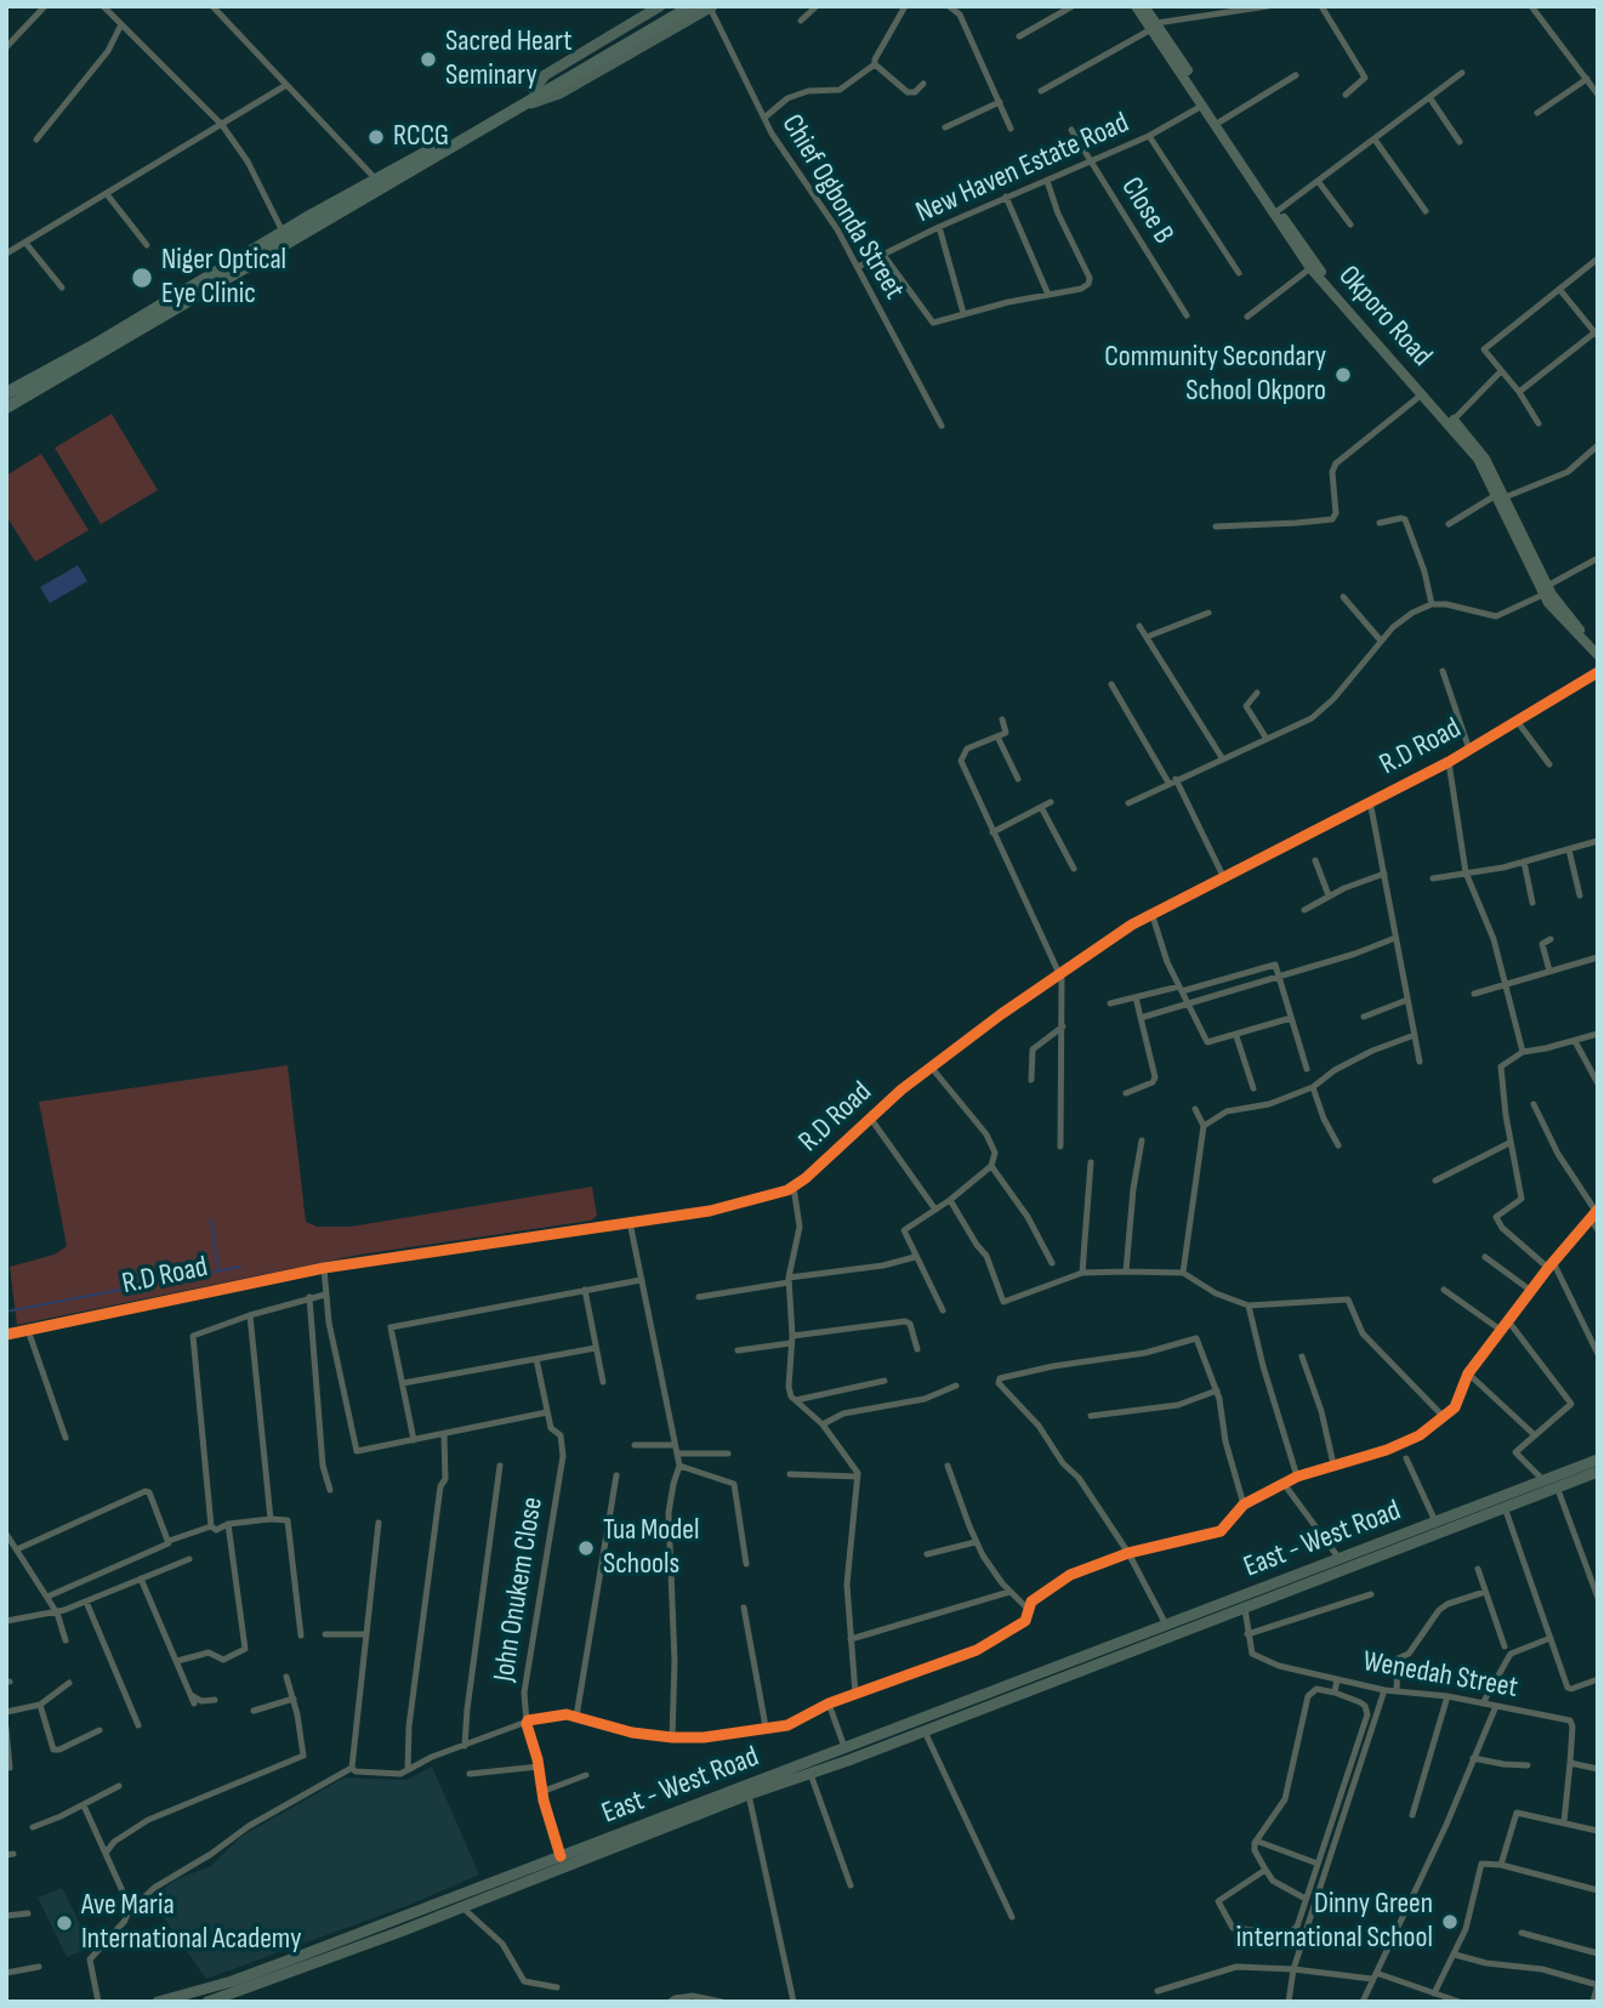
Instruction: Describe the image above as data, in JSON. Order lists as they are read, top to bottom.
{
  "streets": {
    "main road": ["Okporo Road", "East - West Road"],
    "street": [
      "New Haven Estate Road",
      "Chief Ogbonda Street",
      "Close B",
      "R.D Road",
      "John Onukem Close",
      "Wenedah Street"
    ]
  },
  "crossings": [
    ["New Haven Estate Road", "Chief Ogbonda Street"],
    ["New Haven Estate Road", "Close B"],
    ["New Haven Estate Road", "Okporo Road"],
    ["East - West Road", "John Onukem Close"]
  ],
  "places": [
    "Sacred Heart Seminary",
    "RCCG",
    "Niger Optical Eye Clinic",
    "Community Secondary School Okporo",
    "Tua Model Schools",
    "Dinny Green international School",
    "Ave Maria International Academy"
  ]
}
